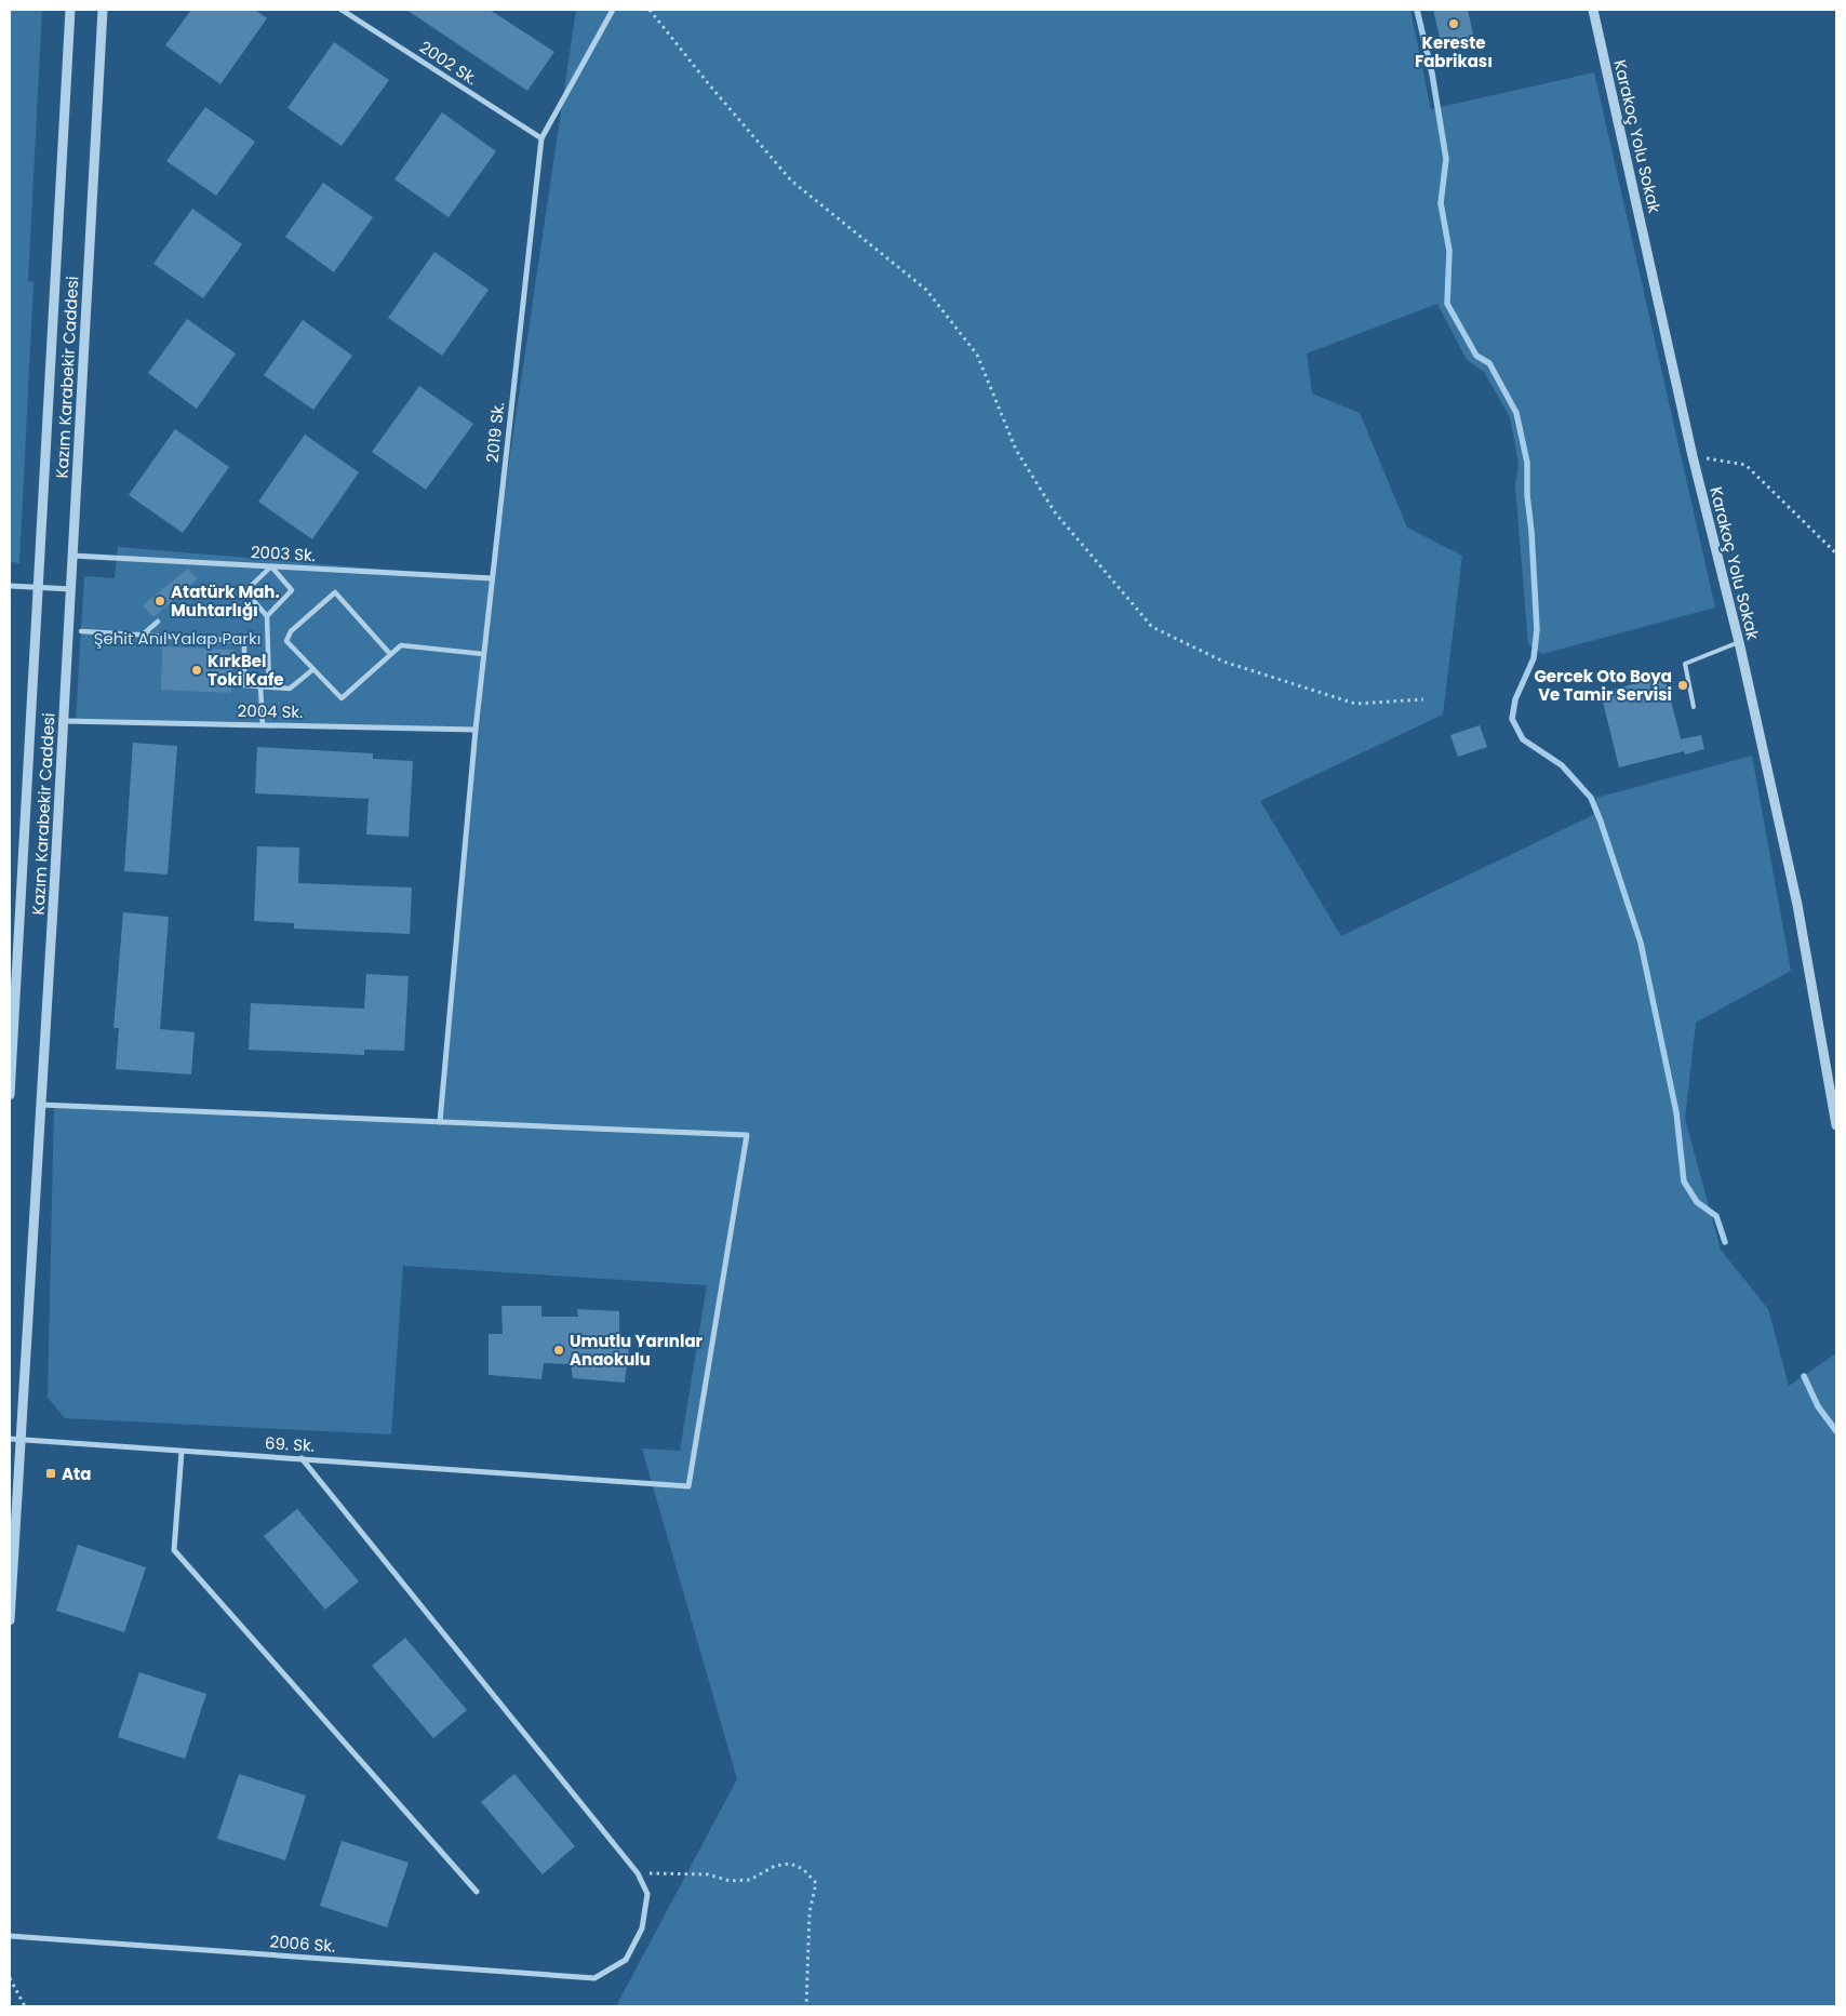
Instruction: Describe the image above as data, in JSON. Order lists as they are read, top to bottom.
{
  "streets": {
    "street": [
      "2002 Sk.",
      "Karakoç Yolu Sokak",
      "Kazım Karabekir Caddesi",
      "2019 Sk.",
      "2003 Sk.",
      "2004 Sk.",
      "69. Sk.",
      "2006 Sk."
    ]
  },
  "crossings": [
    ["2002 Sk.", "2019 Sk."],
    ["Kazım Karabekir Caddesi", "2003 Sk."],
    ["Kazım Karabekir Caddesi", "2004 Sk."],
    ["Kazım Karabekir Caddesi", "69. Sk."],
    ["2019 Sk.", "2003 Sk."],
    ["2019 Sk.", "2004 Sk."],
    ["2019 Sk.", "69. Sk."]
  ],
  "parks": ["Şehit Anıl Yalap Parkı"],
  "places": {
    "other": [
      "Kereste Fabrikası",
      "Atatürk Mah. Muhtarlığı",
      "KırkBel Toki Kafe",
      "Gercek Oto Boya Ve Tamir Servisi",
      "Umutlu Yarınlar Anaokulu"
    ],
    "transit": ["Ata"]
  }
}
